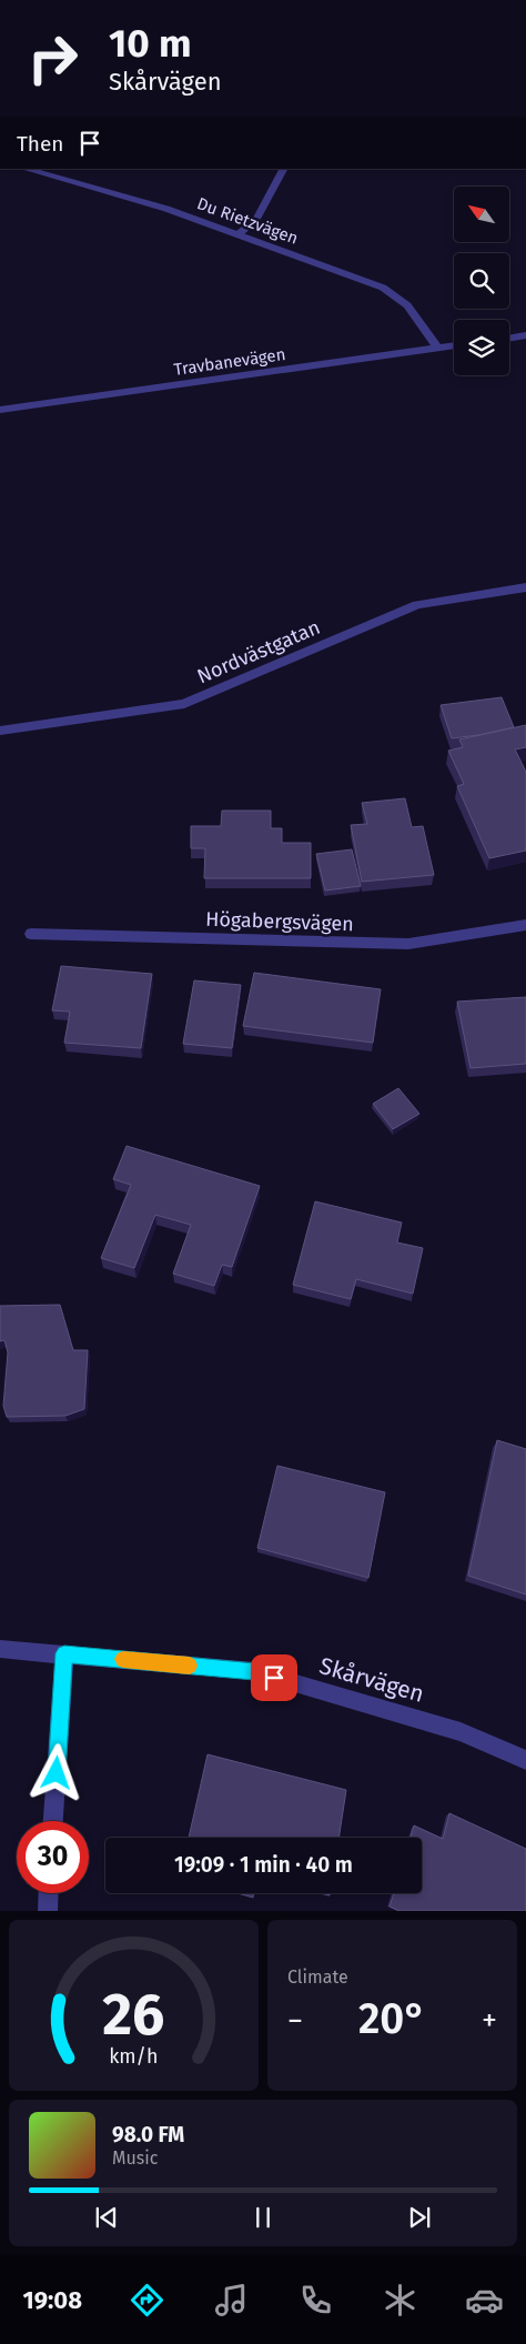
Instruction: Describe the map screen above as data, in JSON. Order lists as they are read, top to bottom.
{
  "streets": {
    "street": [
      "Du Rietzvägen",
      "Travbanevägen",
      "Nordvästgatan",
      "Högabergsvägen",
      "Skårvägen"
    ]
  },
  "crossings": [
    ["Du Rietzvägen", "Travbanevägen"]
  ],
  "north": "top left",
  "page": {
    "turn": ["10 m", "Skårvägen"],
    "then": "Then",
    "limit": "30",
    "trip": "19:09 · 1 min · 40 m",
    "tile": "Climate",
    "heat": ["−", "20°", "+"],
    "song": ["98.0 FM", "Music"],
    "tabs": "19:08",
    "gauge": ["26", "km/h"]
  }
}
